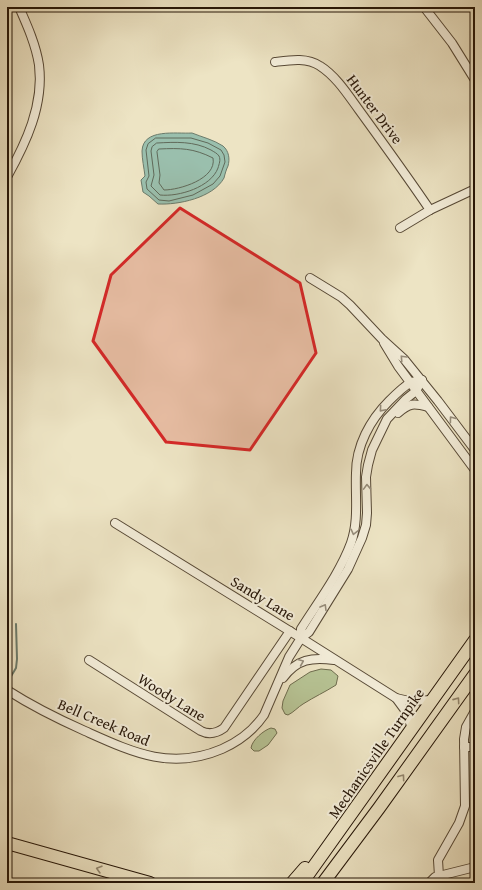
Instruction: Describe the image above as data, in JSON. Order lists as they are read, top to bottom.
{
  "streets": {
    "highway": ["Mechanicsville Turnpike"],
    "street": [
      "Hunter Drive",
      "Sandy Lane",
      "Woody Lane",
      "Bell Creek Road"
    ]
  },
  "crossings": [
    ["Sandy Lane", "Woody Lane"],
    ["Sandy Lane", "Bell Creek Road"],
    ["Sandy Lane", "Mechanicsville Turnpike"]
  ]
}
